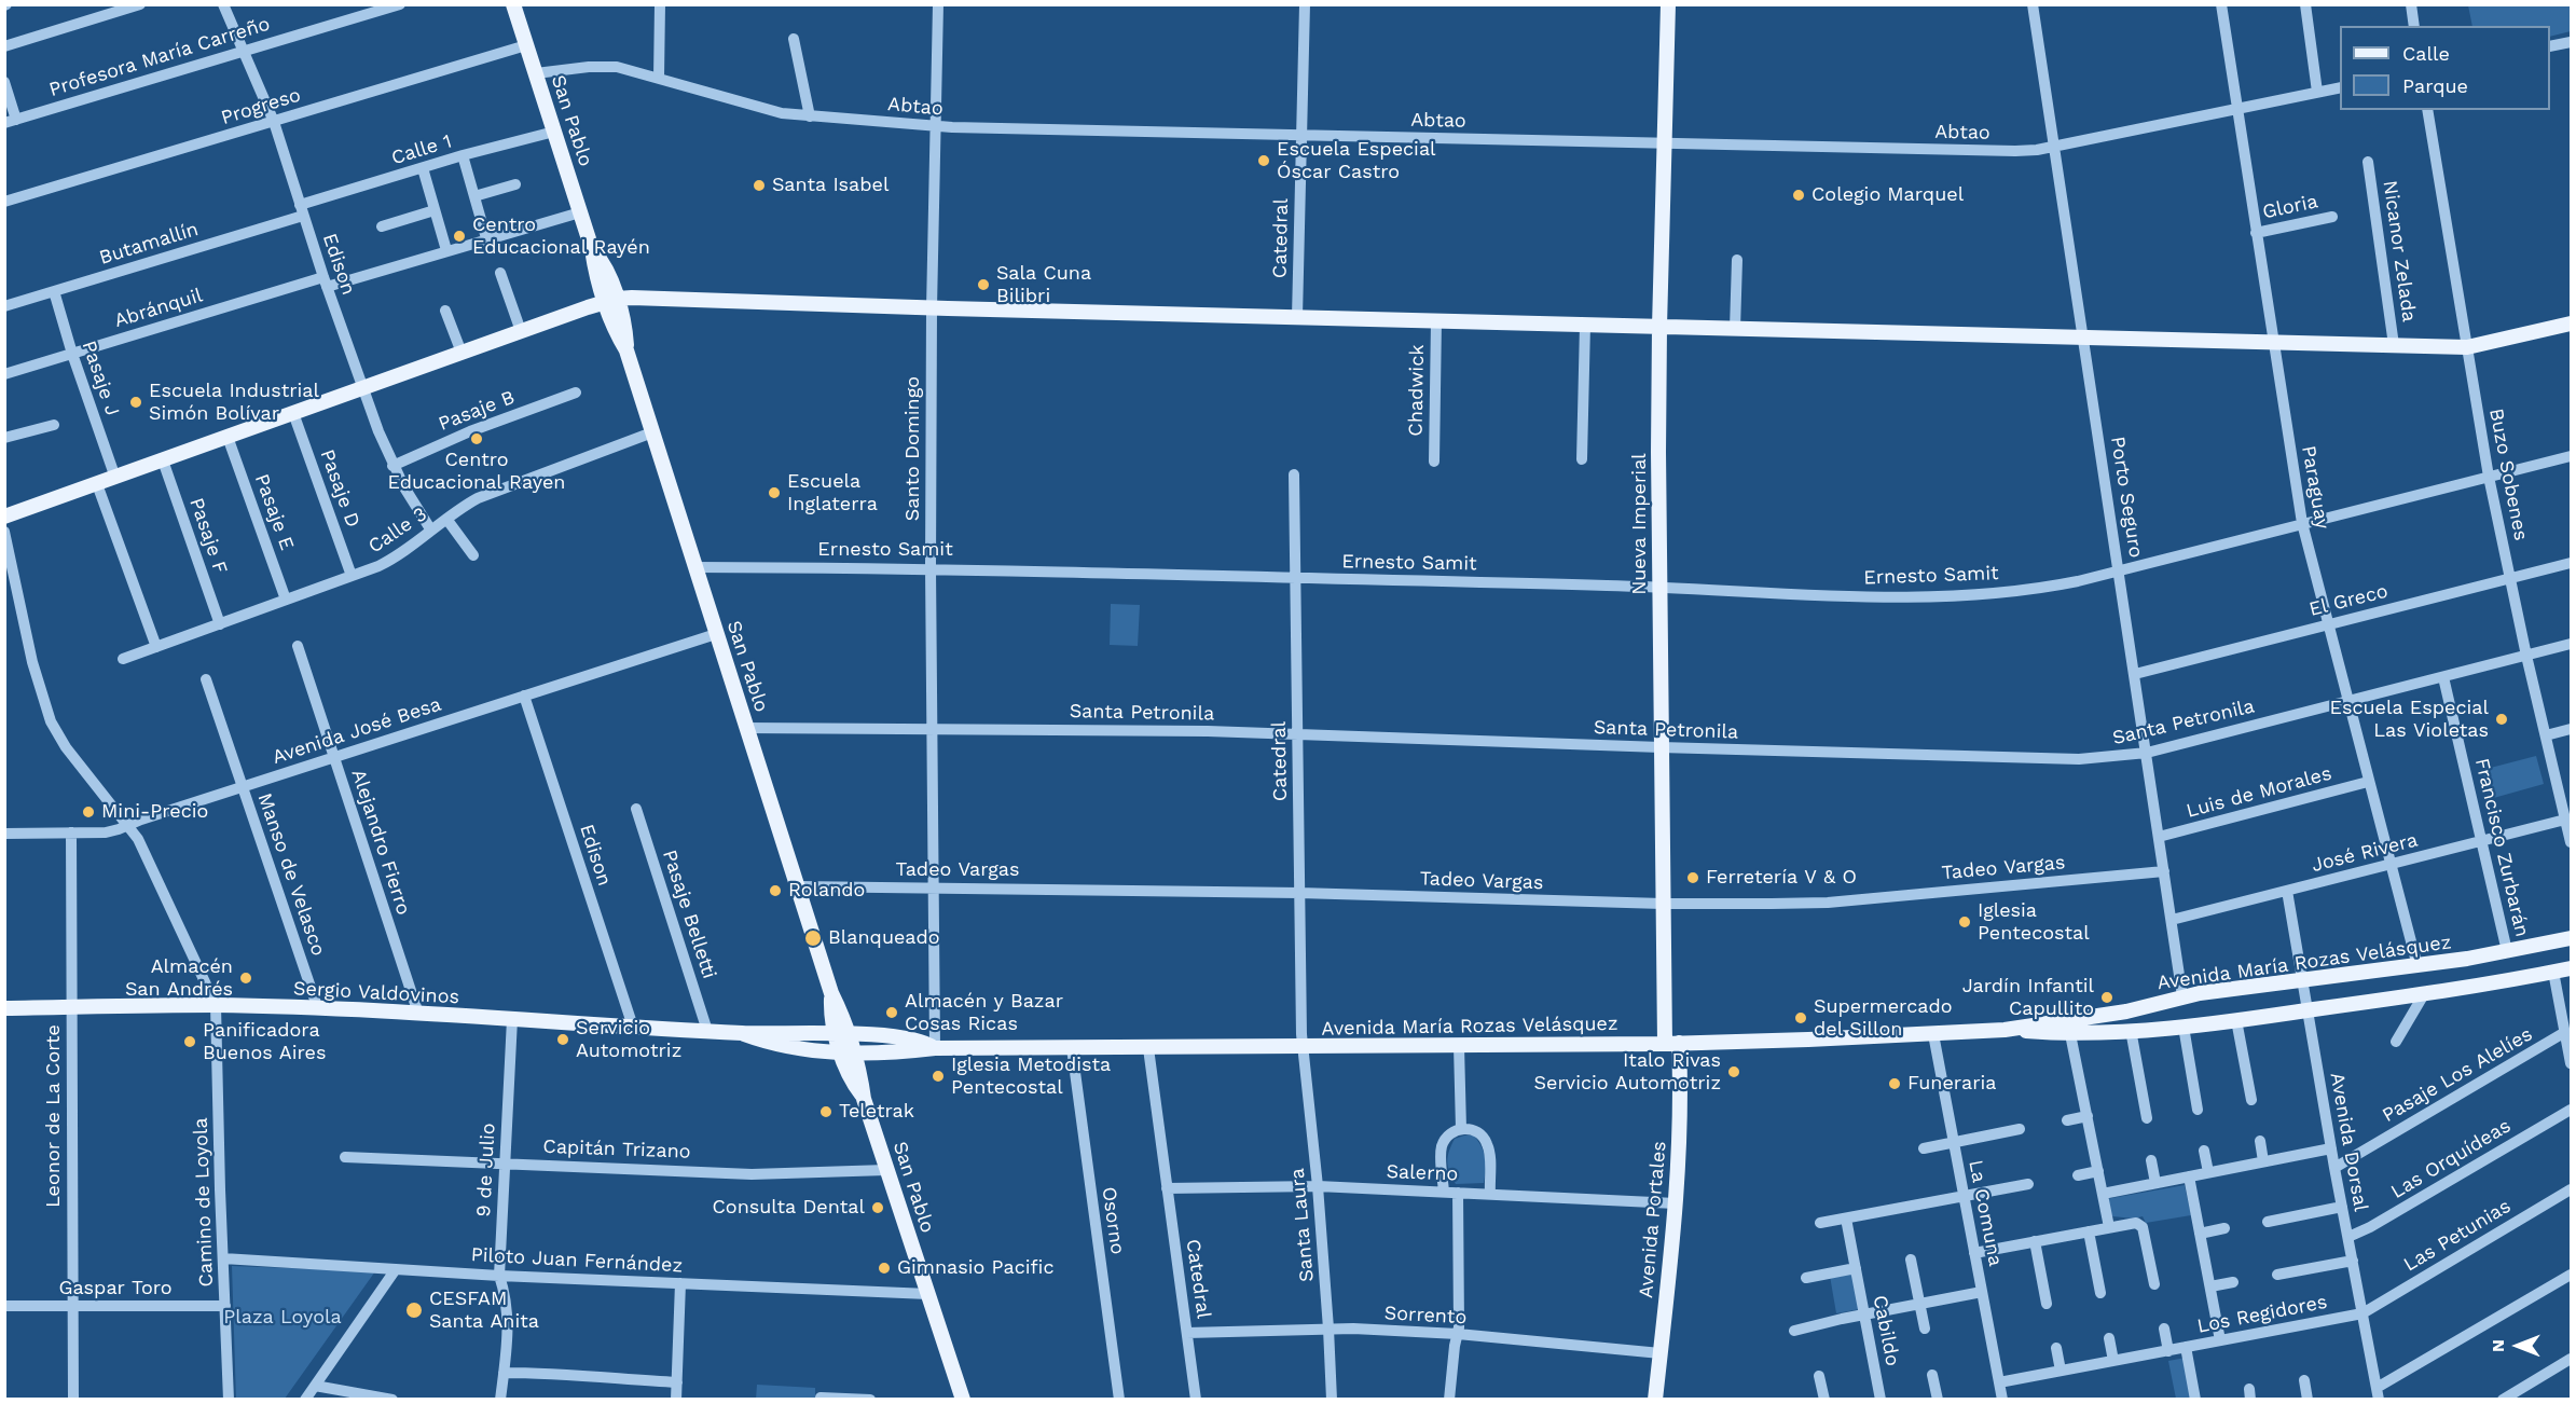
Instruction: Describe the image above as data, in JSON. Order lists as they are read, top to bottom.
{
  "streets": {
    "main road": [
      "San Pablo",
      "Nueva Imperial",
      "Avenida María Rozas Velásquez",
      "Sergio Valdovinos",
      "Avenida Portales"
    ],
    "street": [
      "Profesora María Carreño",
      "Progreso",
      "Abtao",
      "Calle 1",
      "Gloria",
      "Catedral",
      "Butamallín",
      "Nicanor Zelada",
      "Edison",
      "Abránquil",
      "Pasaje J",
      "Chadwick",
      "Pasaje B",
      "Santo Domingo",
      "Buzo Sobenes",
      "Paraguay",
      "Pasaje D",
      "Porto Seguro",
      "Pasaje E",
      "Calle 3",
      "Pasaje F",
      "Ernesto Samit",
      "El Greco",
      "Santa Petronila",
      "Avenida José Besa",
      "Luis de Morales",
      "Alejandro Fierro",
      "Francisco Zurbarán",
      "José Rivera",
      "Tadeo Vargas",
      "Manso de Velasco",
      "Pasaje Belletti",
      "Pasaje Los Alelíes",
      "Leonor de La Corte",
      "Avenida Dorsal",
      "Capitán Trizano",
      "Las Orquídeas",
      "9 de Julio",
      "Salerno",
      "Camino de Loyola",
      "La Comuna",
      "Osorno",
      "Santa Laura",
      "Las Petunias",
      "Piloto Juan Fernández",
      "Gaspar Toro",
      "Los Regidores",
      "Sorrento",
      "Cabildo"
    ]
  },
  "crossings": [
    ["Profesora María Carreño", "Edison"],
    ["Progreso", "San Pablo"],
    ["Progreso", "Edison"],
    ["Abtao", "San Pablo"],
    ["Abtao", "Catedral"],
    ["Abtao", "Santo Domingo"],
    ["Abtao", "Paraguay"],
    ["Abtao", "Porto Seguro"],
    ["Abtao", "Nueva Imperial"],
    ["San Pablo", "Calle 1"],
    ["San Pablo", "Calle 3"],
    ["San Pablo", "Ernesto Samit"],
    ["San Pablo", "Santa Petronila"],
    ["San Pablo", "Avenida José Besa"],
    ["San Pablo", "Tadeo Vargas"],
    ["San Pablo", "Avenida María Rozas Velásquez"],
    ["San Pablo", "Sergio Valdovinos"],
    ["San Pablo", "Capitán Trizano"],
    ["San Pablo", "Piloto Juan Fernández"],
    ["Calle 1", "Butamallín"],
    ["Calle 1", "Edison"],
    ["Gloria", "Paraguay"],
    ["Catedral", "Ernesto Samit"],
    ["Catedral", "Santa Petronila"],
    ["Catedral", "Tadeo Vargas"],
    ["Catedral", "Avenida María Rozas Velásquez"],
    ["Catedral", "Salerno"],
    ["Catedral", "Santa Laura"],
    ["Catedral", "Sorrento"],
    ["Butamallín", "Edison"],
    ["Butamallín", "Pasaje J"],
    ["Edison", "Abránquil"],
    ["Edison", "Pasaje B"],
    ["Edison", "Calle 3"],
    ["Edison", "Avenida José Besa"],
    ["Edison", "Sergio Valdovinos"],
    ["Abránquil", "Pasaje J"],
    ["Santo Domingo", "Ernesto Samit"],
    ["Santo Domingo", "Santa Petronila"],
    ["Santo Domingo", "Tadeo Vargas"],
    ["Santo Domingo", "Avenida María Rozas Velásquez"],
    ["Buzo Sobenes", "Ernesto Samit"],
    ["Buzo Sobenes", "El Greco"],
    ["Buzo Sobenes", "Santa Petronila"],
    ["Buzo Sobenes", "José Rivera"],
    ["Paraguay", "Ernesto Samit"],
    ["Paraguay", "El Greco"],
    ["Paraguay", "Santa Petronila"],
    ["Paraguay", "Luis de Morales"],
    ["Paraguay", "José Rivera"],
    ["Paraguay", "Avenida María Rozas Velásquez"],
    ["Pasaje D", "Calle 3"],
    ["Porto Seguro", "Ernesto Samit"],
    ["Porto Seguro", "El Greco"],
    ["Porto Seguro", "Santa Petronila"],
    ["Porto Seguro", "Luis de Morales"],
    ["Porto Seguro", "José Rivera"],
    ["Porto Seguro", "Tadeo Vargas"],
    ["Porto Seguro", "Avenida María Rozas Velásquez"],
    ["Pasaje E", "Calle 3"],
    ["Nueva Imperial", "Ernesto Samit"],
    ["Nueva Imperial", "Santa Petronila"],
    ["Nueva Imperial", "Tadeo Vargas"],
    ["Nueva Imperial", "Avenida María Rozas Velásquez"],
    ["Nueva Imperial", "Avenida Portales"],
    ["Calle 3", "Pasaje F"],
    ["Santa Petronila", "Francisco Zurbarán"],
    ["Avenida José Besa", "Alejandro Fierro"],
    ["Avenida José Besa", "Manso de Velasco"],
    ["Avenida José Besa", "Leonor de La Corte"],
    ["Alejandro Fierro", "Sergio Valdovinos"],
    ["Francisco Zurbarán", "José Rivera"],
    ["Francisco Zurbarán", "Avenida María Rozas Velásquez"],
    ["José Rivera", "Avenida Dorsal"],
    ["Manso de Velasco", "Sergio Valdovinos"],
    ["Pasaje Belletti", "Sergio Valdovinos"],
    ["Avenida María Rozas Velásquez", "Sergio Valdovinos"],
    ["Avenida María Rozas Velásquez", "Avenida Dorsal"],
    ["Avenida María Rozas Velásquez", "La Comuna"],
    ["Avenida María Rozas Velásquez", "Avenida Portales"],
    ["Avenida María Rozas Velásquez", "Osorno"],
    ["Avenida María Rozas Velásquez", "Santa Laura"],
    ["Sergio Valdovinos", "Leonor de La Corte"],
    ["Sergio Valdovinos", "9 de Julio"],
    ["Sergio Valdovinos", "Camino de Loyola"],
    ["Pasaje Los Alelíes", "Avenida Dorsal"],
    ["Leonor de La Corte", "Gaspar Toro"],
    ["Avenida Dorsal", "Las Orquídeas"],
    ["Avenida Dorsal", "Las Petunias"],
    ["Avenida Dorsal", "Los Regidores"],
    ["Capitán Trizano", "9 de Julio"],
    ["9 de Julio", "Piloto Juan Fernández"],
    ["Salerno", "Avenida Portales"],
    ["Salerno", "Santa Laura"],
    ["Camino de Loyola", "Piloto Juan Fernández"],
    ["Camino de Loyola", "Gaspar Toro"],
    ["La Comuna", "Los Regidores"],
    ["Avenida Portales", "Sorrento"],
    ["Santa Laura", "Sorrento"],
    ["Las Petunias", "Los Regidores"]
  ],
  "parks": ["Plaza Loyola"],
  "places": [
    "Escuela Especial Óscar Castro",
    "Santa Isabel",
    "Colegio Marquel",
    "Centro Educacional Rayén",
    "Sala Cuna Bilibri",
    "Escuela Industrial Simón Bolívar",
    "Centro Educacional Rayen",
    "Escuela Inglaterra",
    "Escuela Especial Las Violetas",
    "Mini-Precio",
    "Ferretería V & O",
    "Rolando",
    "Iglesia Pentecostal",
    "Blanqueado",
    "Almacén San Andrés",
    "Jardín Infantil Capullito",
    "Almacén y Bazar Cosas Ricas",
    "Supermercado del Sillon",
    "Servicio Automotriz",
    "Panificadora Buenos Aires",
    "Italo Rivas Servicio Automotriz",
    "Iglesia Metodista Pentecostal",
    "Funeraria",
    "Teletrak",
    "Consulta Dental",
    "Gimnasio Pacific",
    "CESFAM Santa Anita"
  ],
  "legend": ["Calle", "Parque"],
  "north": "left"
}
